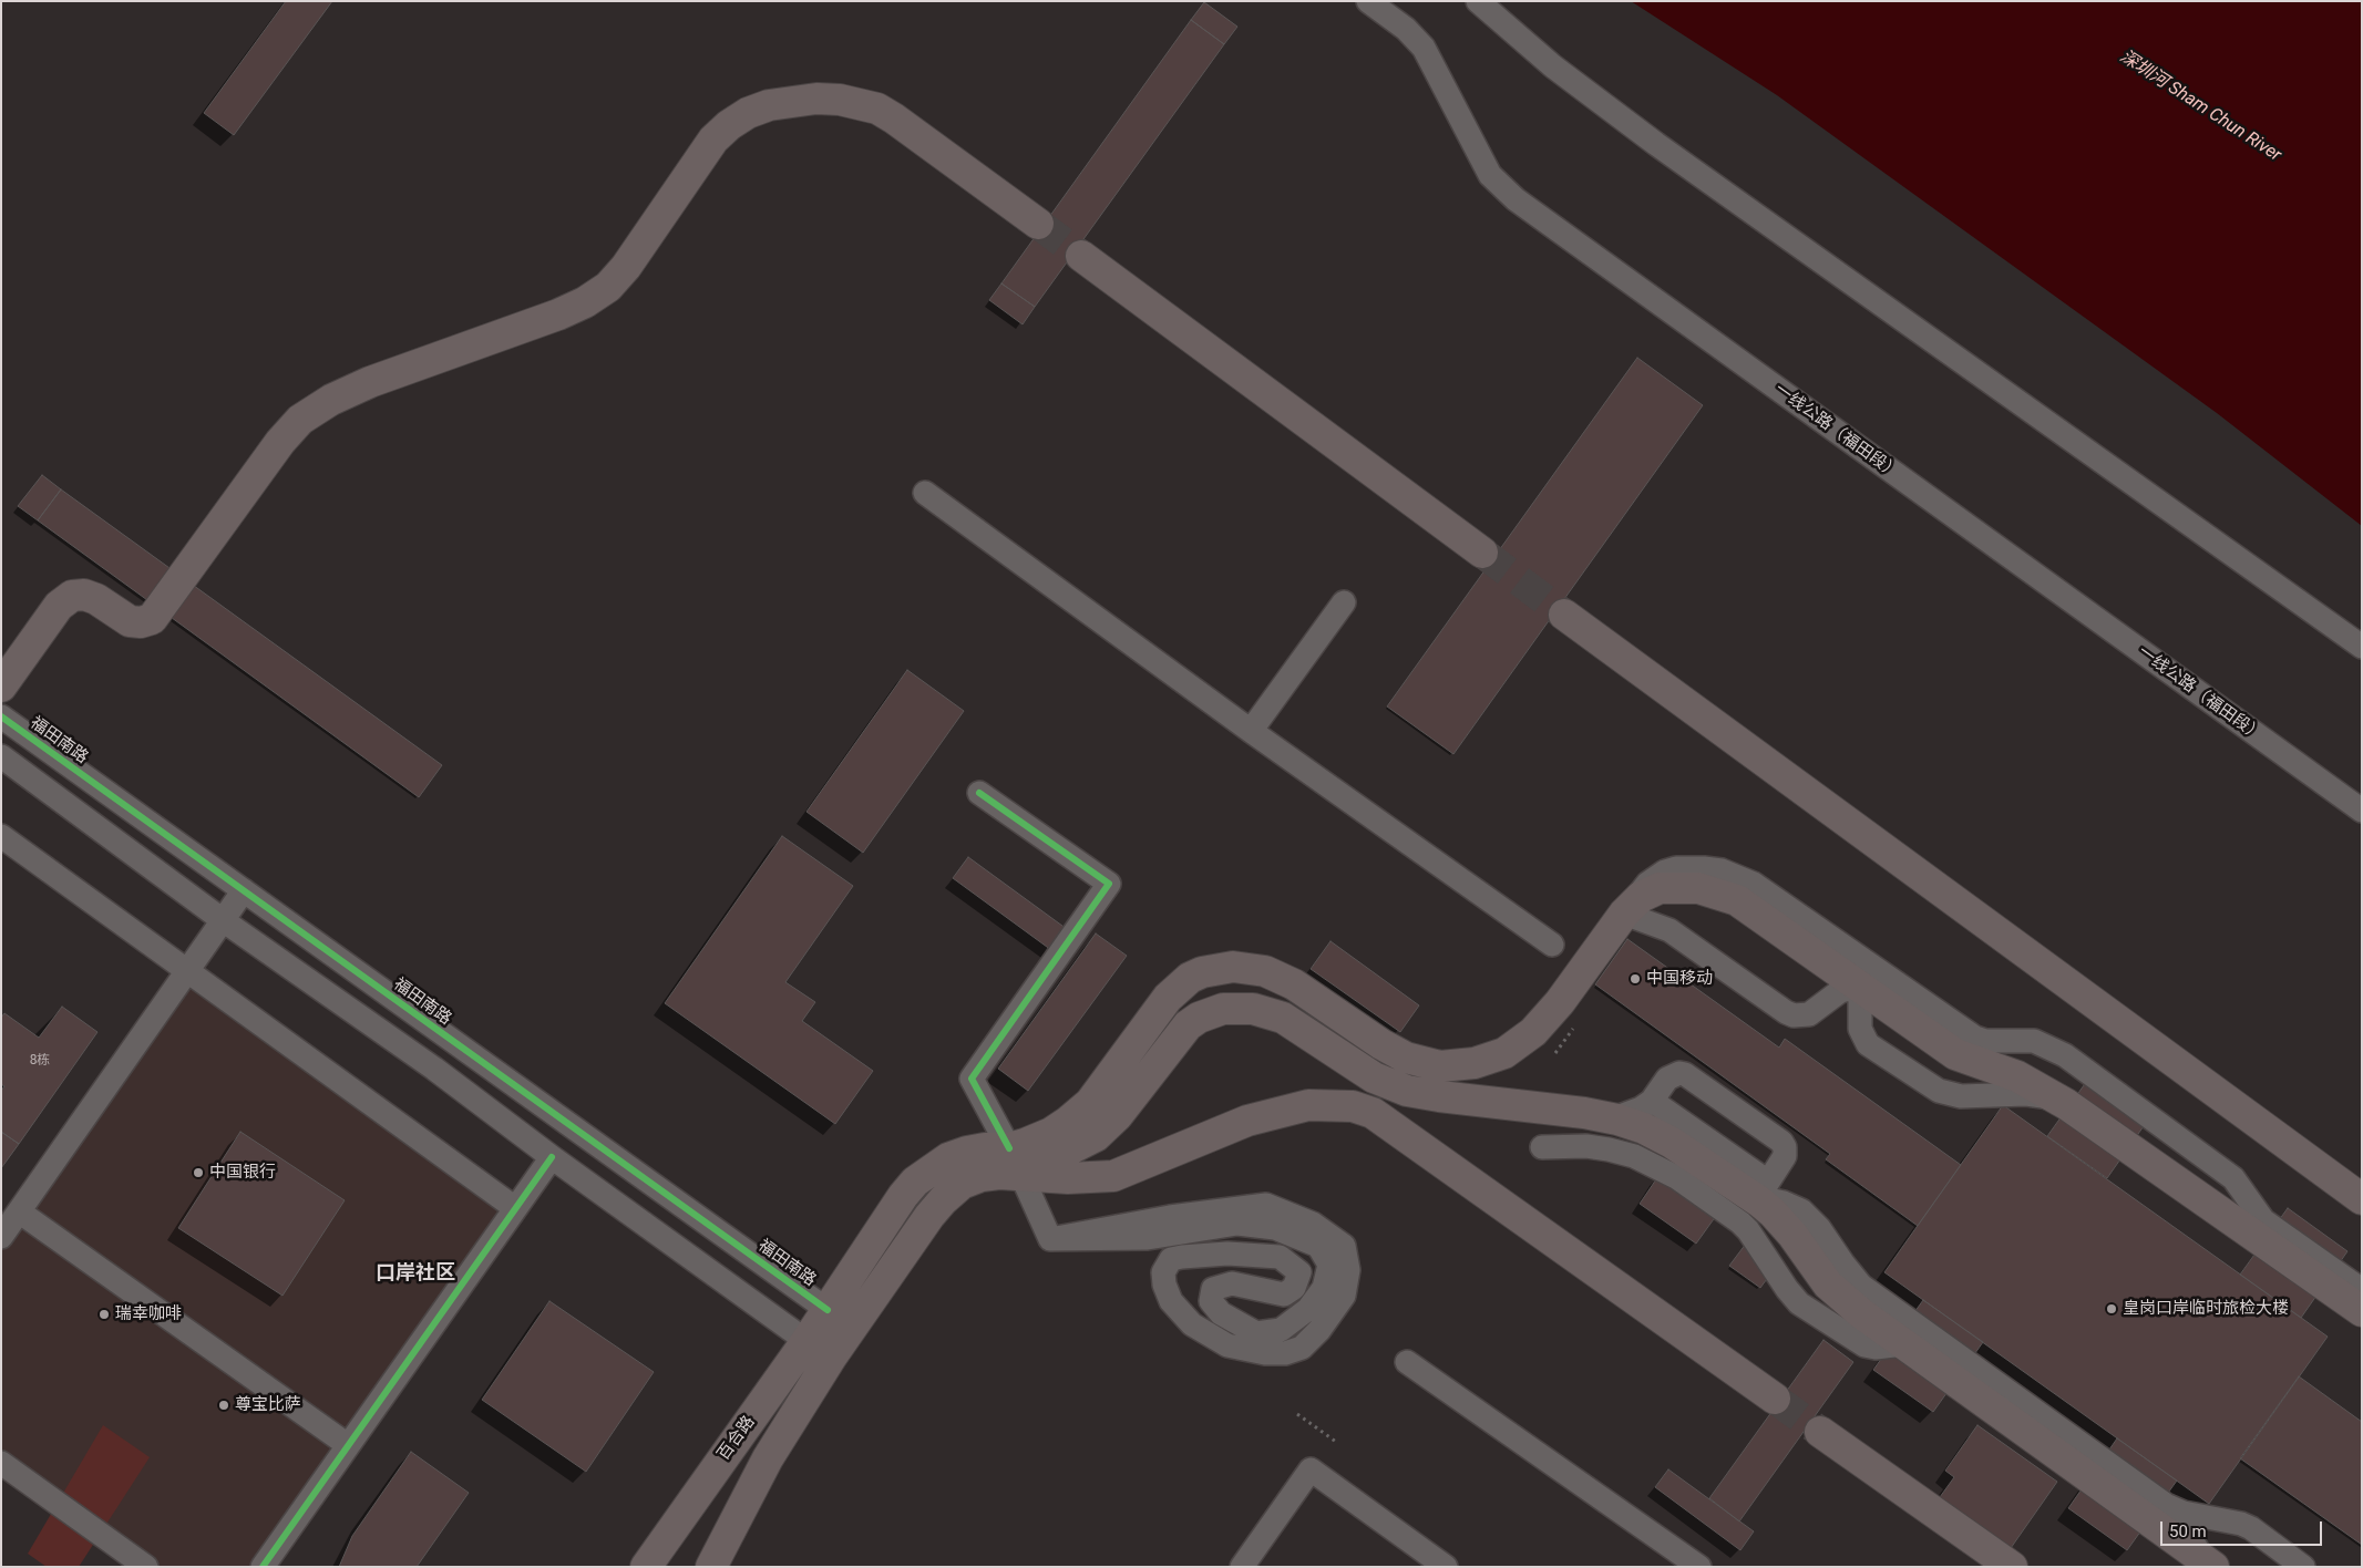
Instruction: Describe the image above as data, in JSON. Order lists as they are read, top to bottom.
{
  "streets": {
    "main road": ["福田南路", "百合路"],
    "street": ["一线公路（福田段）"]
  },
  "crossings": [
    ["福田南路", "百合路"]
  ],
  "districts": ["口岸社区"],
  "water": ["深圳河 Sham Chun River"],
  "places": [
    "中国移动",
    "中国银行",
    "皇岗口岸临时旅检大楼",
    "瑞幸咖啡",
    "尊宝比萨"
  ],
  "house_numbers": ["8栋"],
  "scale_bar": "50 m"
}
